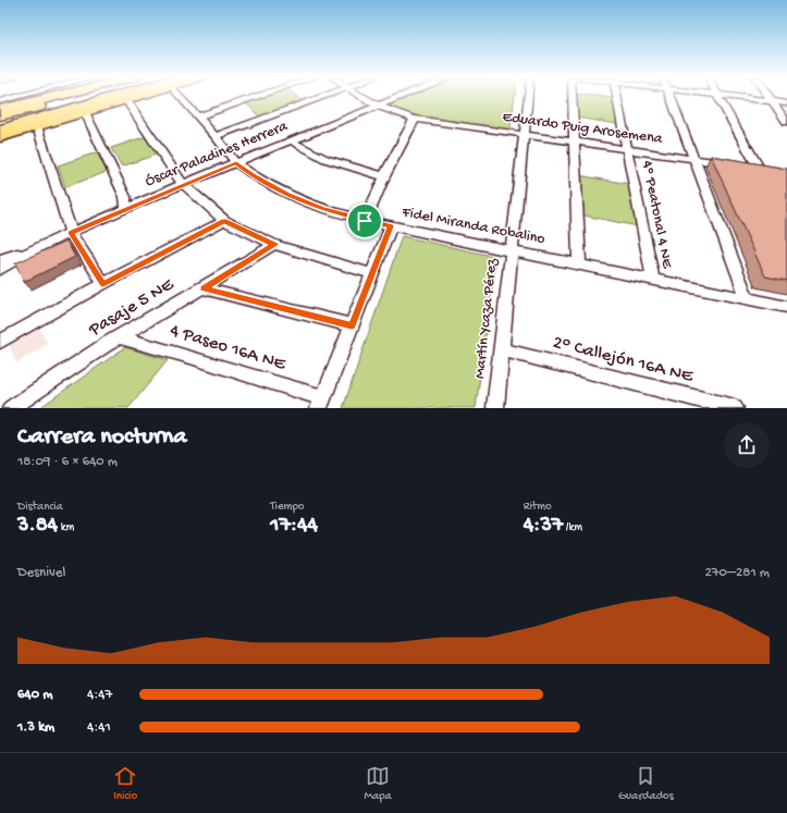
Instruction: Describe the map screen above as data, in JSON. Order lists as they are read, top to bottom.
{
  "streets": {
    "street": [
      "Eduardo Puig Arosemena",
      "Óscar Paladines Herrera",
      "4º Peatonal 4 NE",
      "Fidel Miranda Robalino",
      "Pasaje 5 NE",
      "Martín Ycaza Pérez",
      "4 Paseo 16A NE",
      "2° Callejón 16A NE"
    ]
  },
  "crossings": [
    ["Eduardo Puig Arosemena", "Óscar Paladines Herrera"],
    ["Eduardo Puig Arosemena", "4º Peatonal 4 NE"],
    ["Eduardo Puig Arosemena", "Martín Ycaza Pérez"],
    ["Óscar Paladines Herrera", "Fidel Miranda Robalino"],
    ["4º Peatonal 4 NE", "Fidel Miranda Robalino"],
    ["Fidel Miranda Robalino", "Martín Ycaza Pérez"],
    ["Pasaje 5 NE", "4 Paseo 16A NE"],
    ["Martín Ycaza Pérez", "2° Callejón 16A NE"]
  ],
  "page": {
    "heading": ["Carrera nocturna", "18:09 · 6 × 640 m"],
    "stats": [
      ["Distancia", "3.84 km"],
      ["Tiempo", "17:44"],
      ["Ritmo", "4:37 /km"]
    ],
    "chart": ["Desnivel", "270–281 m"],
    "list": [
      {
        "name": "640 m",
        "note": "4:47"
      },
      {
        "name": "1.3 km",
        "note": "4:41"
      }
    ],
    "tabs": ["Inicio", "Mapa", "Guardados"]
  }
}
